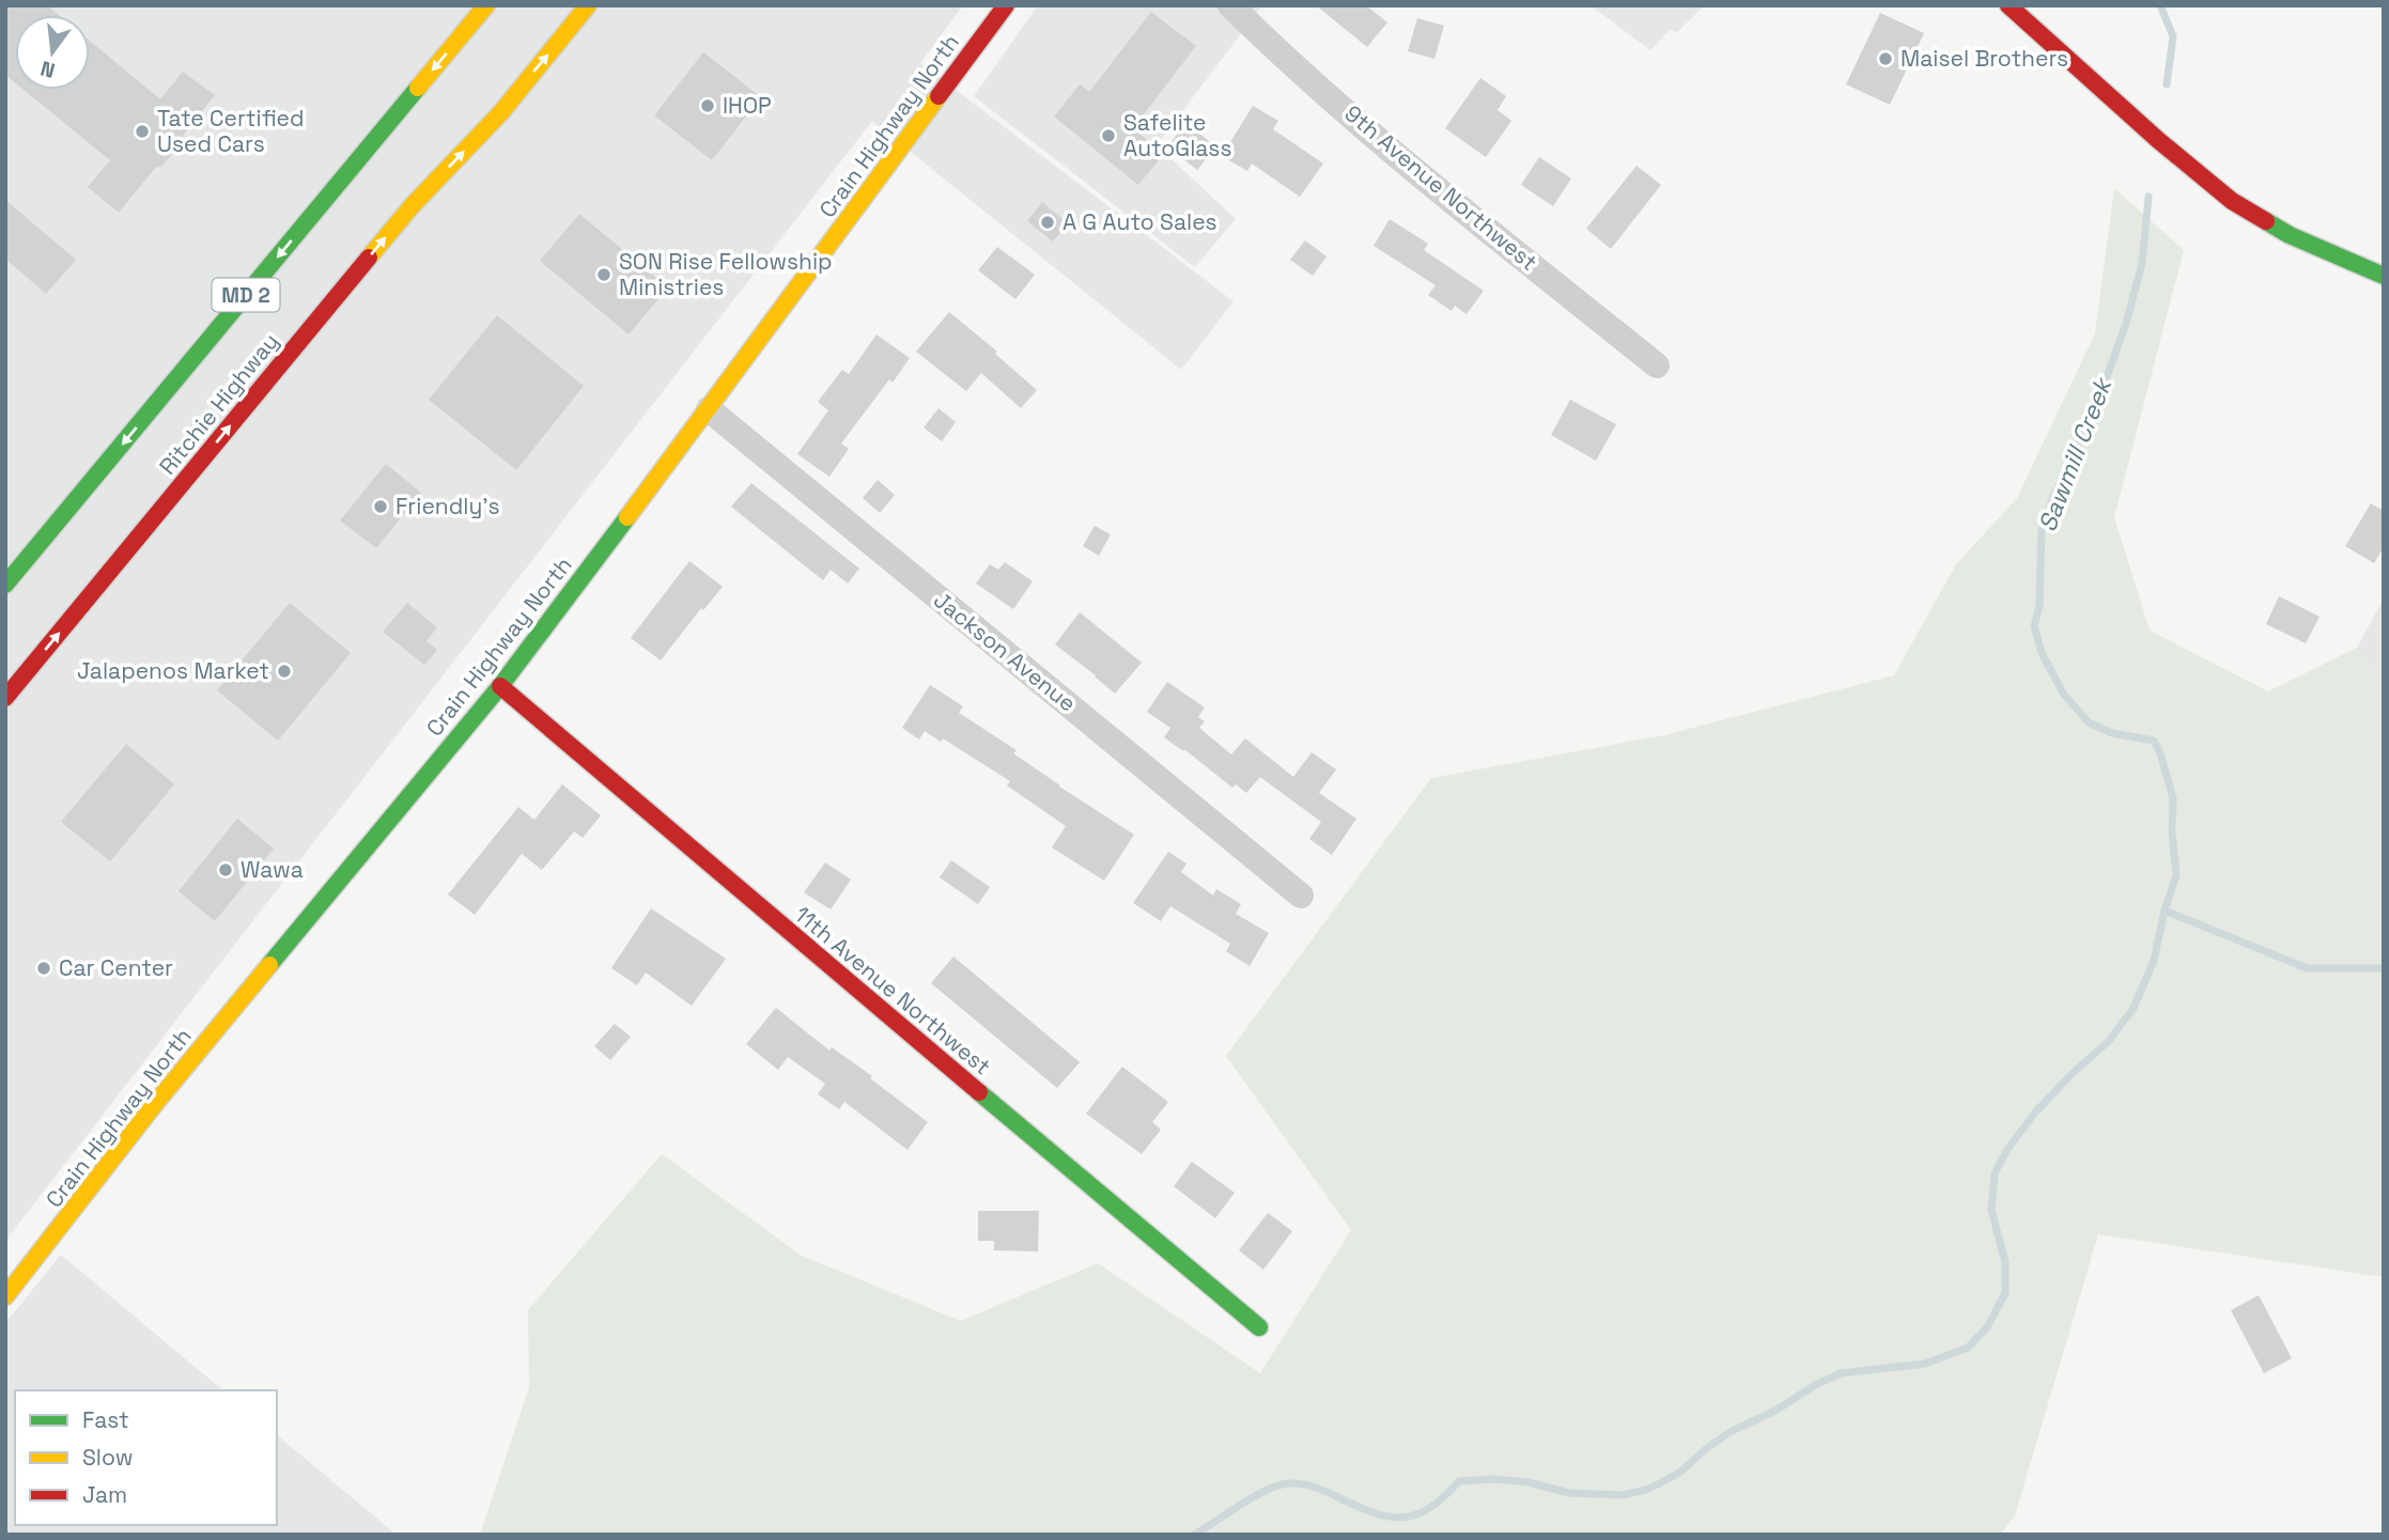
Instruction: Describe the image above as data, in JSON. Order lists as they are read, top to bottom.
{
  "streets": {
    "main road": [
      "Crain Highway North",
      "MD 2",
      "Ritchie Highway",
      "11th Avenue Northwest"
    ],
    "street": ["9th Avenue Northwest", "Jackson Avenue"]
  },
  "crossings": [
    ["Crain Highway North", "Jackson Avenue"],
    ["Crain Highway North", "11th Avenue Northwest"]
  ],
  "water": ["Sawmill Creek"],
  "places": [
    "Maisel Brothers",
    "IHOP",
    "Tate Certified Used Cars",
    "Safelite AutoGlass",
    "A G Auto Sales",
    "SON Rise Fellowship Ministries",
    "Friendly's",
    "Jalapenos Market",
    "Wawa",
    "Car Center"
  ],
  "legend": ["Fast", "Slow", "Jam"],
  "north": "bottom"
}
